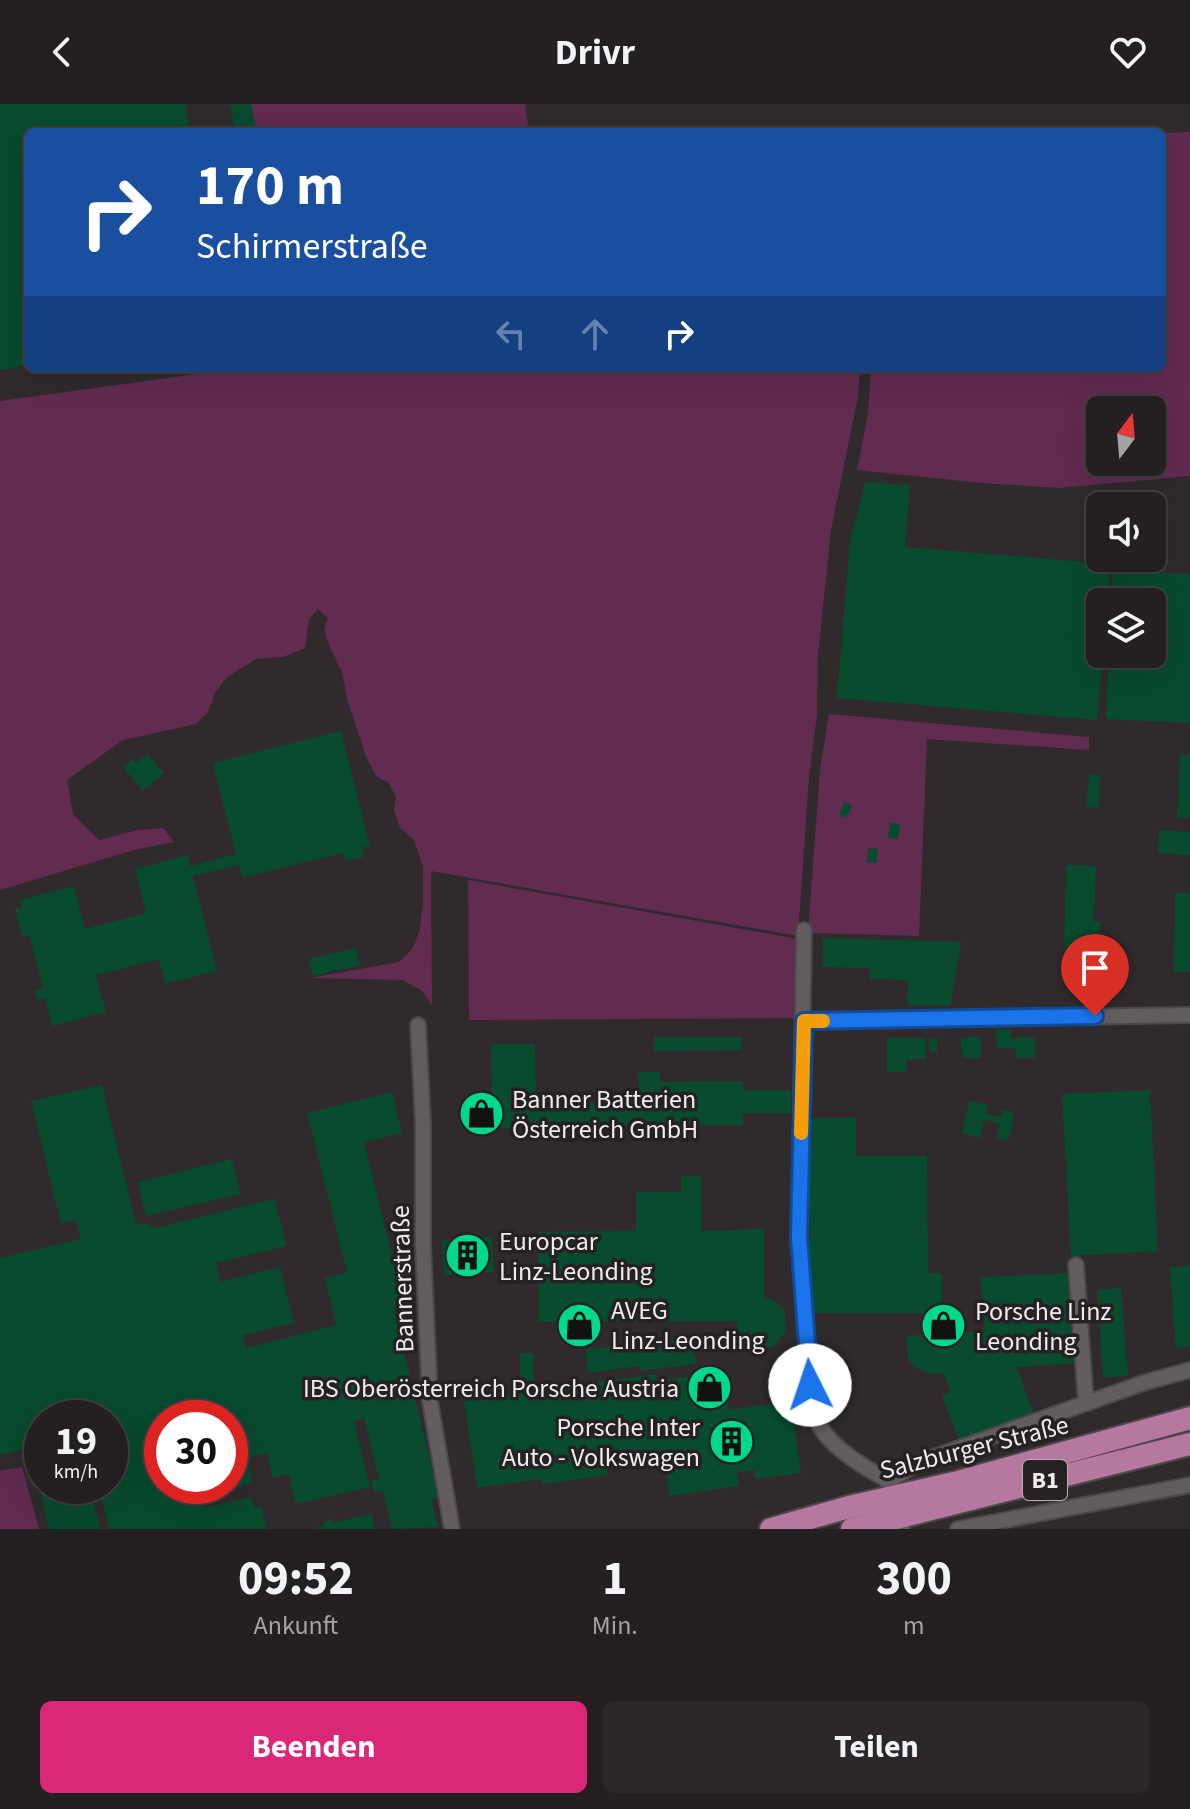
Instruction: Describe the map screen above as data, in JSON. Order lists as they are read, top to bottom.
{
  "streets": {
    "main road": ["Salzburger Straße", "B1"],
    "street": ["Bannerstraße"]
  },
  "places": {
    "shop": [
      "Banner Batterien Österreich GmbH",
      "AVEG Linz-Leonding",
      "Porsche Linz Leonding",
      "IBS Oberösterreich Porsche Austria"
    ],
    "building": ["Europcar Linz-Leonding", "Porsche Inter Auto - Volkswagen"]
  },
  "north": "top",
  "page": {
    "header": "Drivr",
    "turn": ["170 m", "Schirmerstraße"],
    "speed": "19 km/h",
    "limit": "30",
    "eta": [
      "09:52",
      "Ankunft",
      "1",
      "Min.",
      "300",
      "m"
    ],
    "buttons": ["Beenden", "Teilen"]
  }
}
